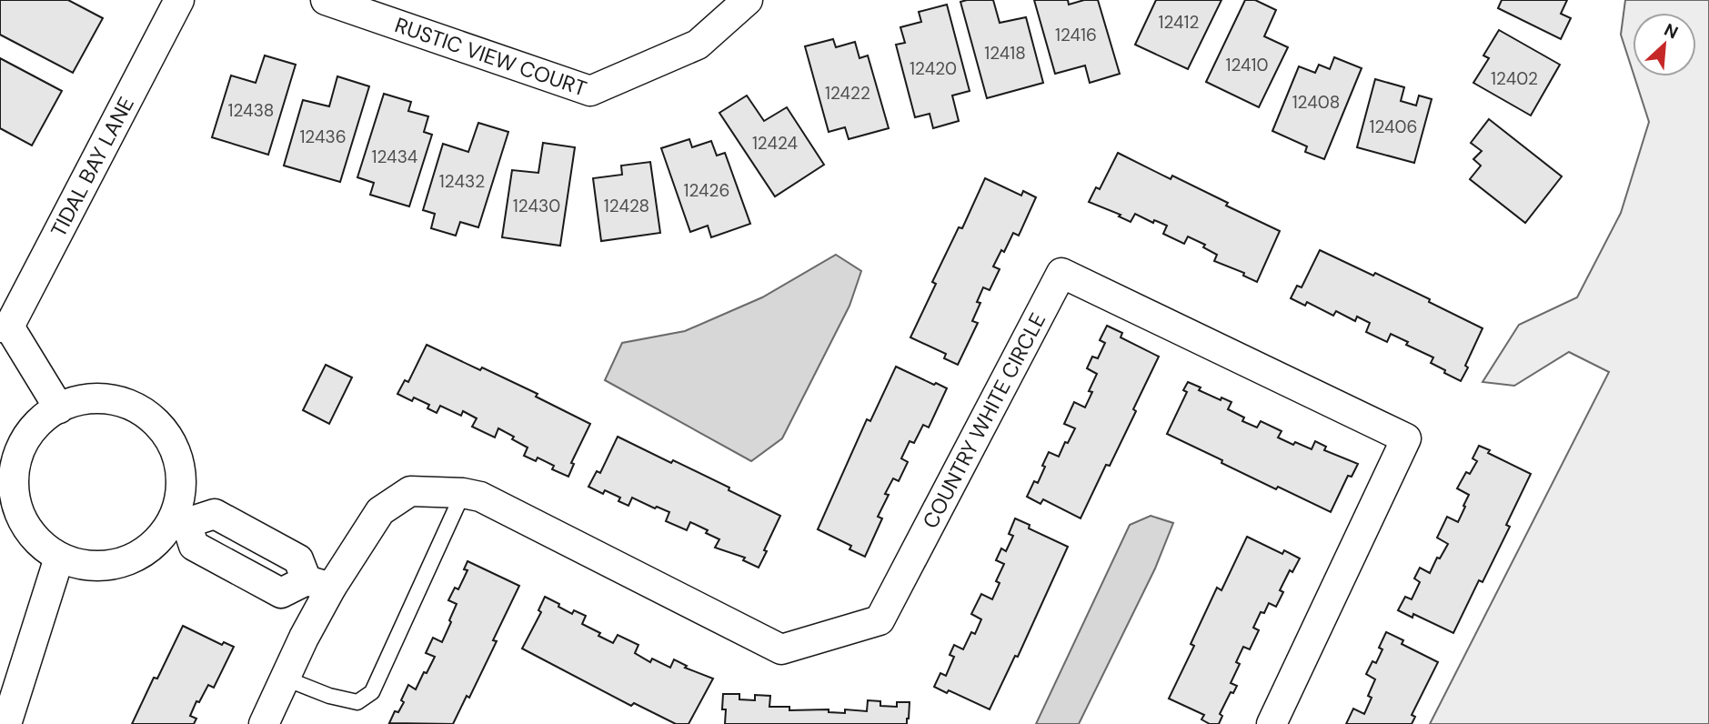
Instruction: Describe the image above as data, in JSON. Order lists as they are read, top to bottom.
{
  "streets": {
    "street": ["RUSTIC VIEW COURT", "TIDAL BAY LANE", "COUNTRY WHITE CIRCLE"]
  },
  "house_numbers": [
    "12412",
    "12416",
    "12418",
    "12410",
    "12420",
    "12402",
    "12422",
    "12408",
    "12438",
    "12406",
    "12436",
    "12424",
    "12434",
    "12432",
    "12426",
    "12430",
    "12428"
  ],
  "north": "top right"
}
